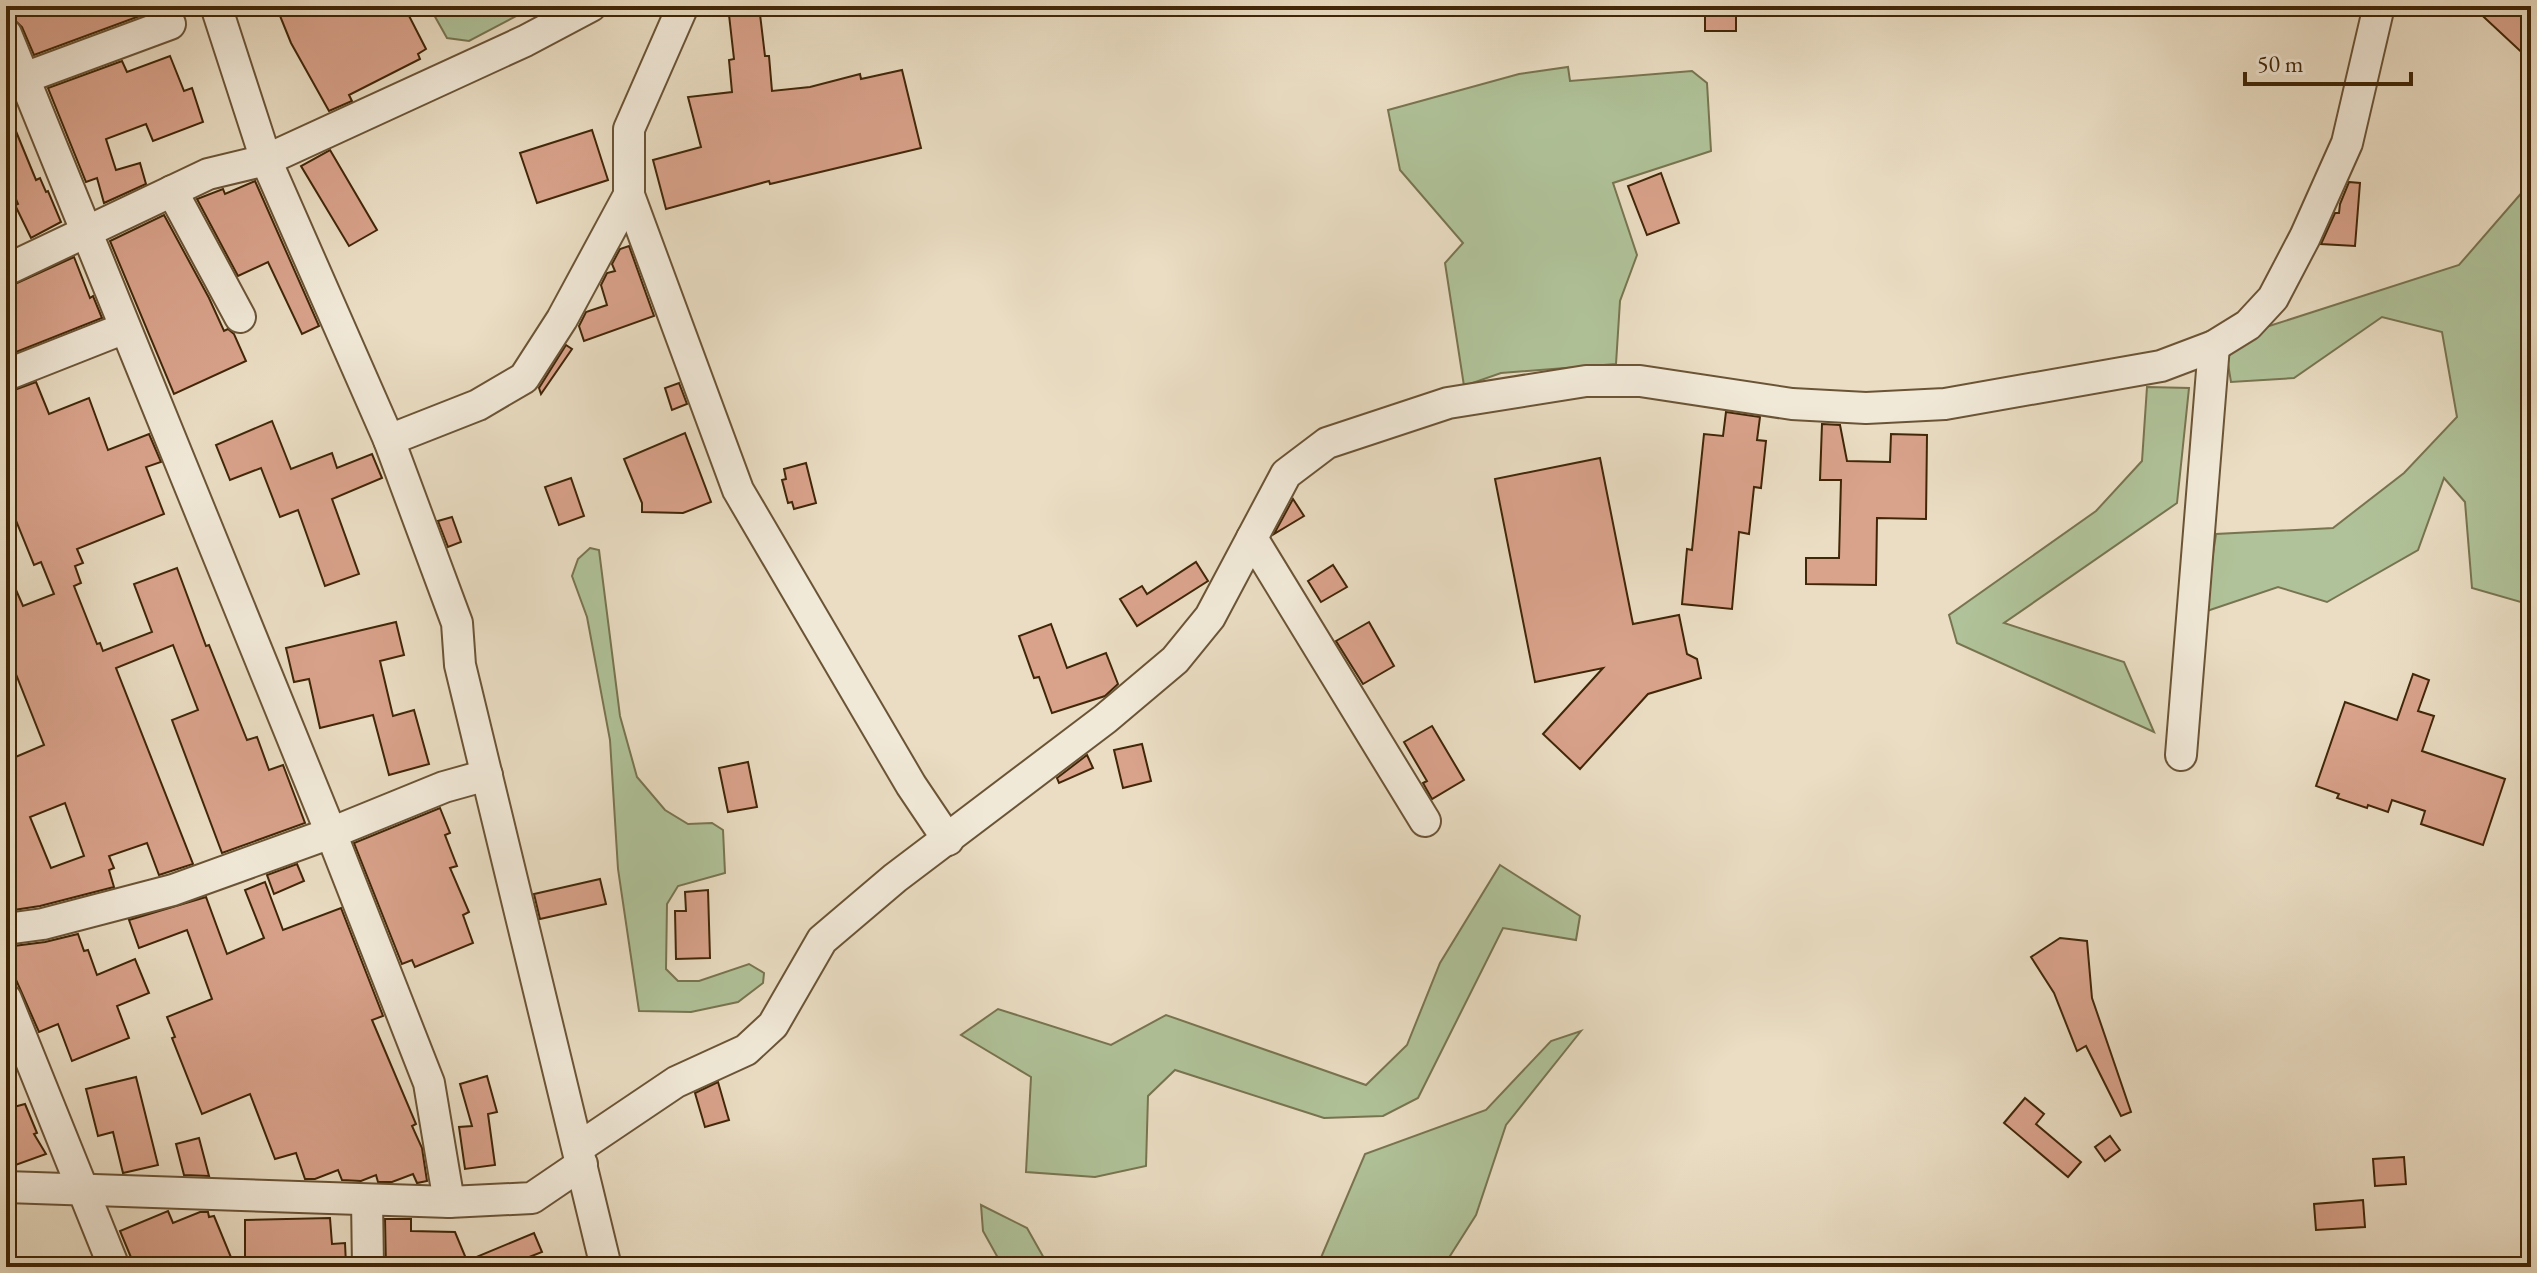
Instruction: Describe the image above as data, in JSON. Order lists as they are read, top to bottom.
{
  "scale_bar": "50 m"
}
